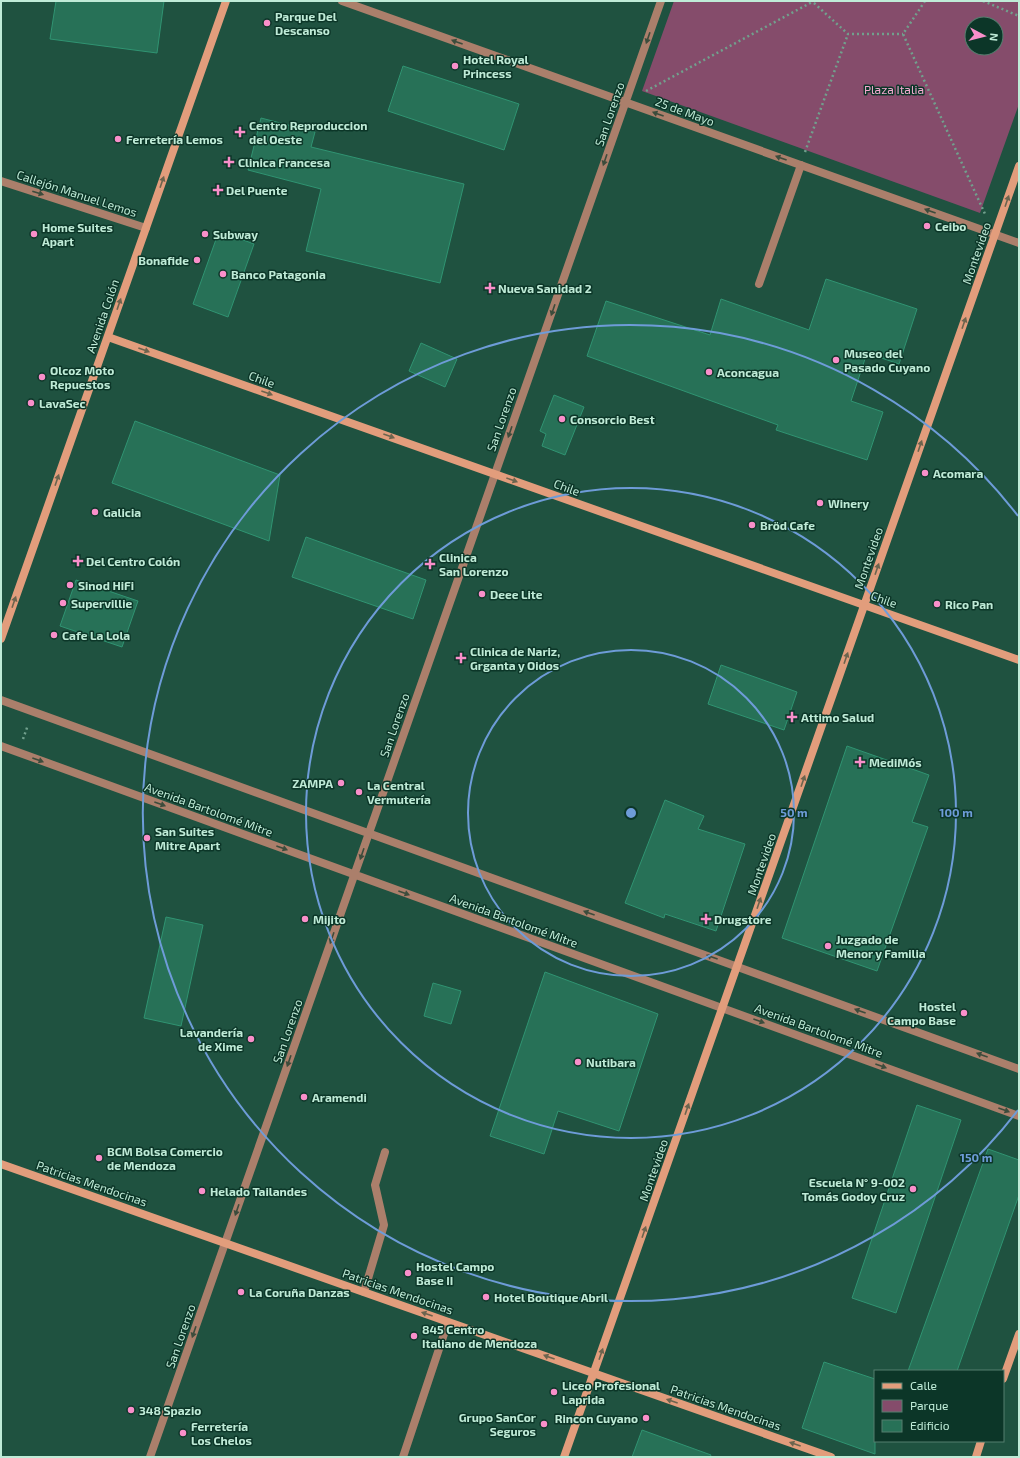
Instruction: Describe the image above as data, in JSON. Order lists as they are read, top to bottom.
{
  "streets": {
    "street": [
      "25 de Mayo",
      "San Lorenzo",
      "Callejón Manuel Lemos",
      "Montevideo",
      "Avenida Colón",
      "Chile",
      "Avenida Bartolomé Mitre",
      "Patricias Mendocinas"
    ]
  },
  "crossings": [
    ["25 de Mayo", "San Lorenzo"],
    ["25 de Mayo", "Montevideo"],
    ["San Lorenzo", "Chile"],
    ["San Lorenzo", "Avenida Bartolomé Mitre"],
    ["San Lorenzo", "Patricias Mendocinas"],
    ["Callejón Manuel Lemos", "Avenida Colón"],
    ["Montevideo", "Chile"],
    ["Montevideo", "Avenida Bartolomé Mitre"],
    ["Montevideo", "Patricias Mendocinas"],
    ["Avenida Colón", "Chile"]
  ],
  "one_way": [
    "25 de Mayo",
    "San Lorenzo",
    "Callejón Manuel Lemos",
    "Montevideo",
    "Avenida Colón",
    "Chile",
    "Patricias Mendocinas"
  ],
  "parks": ["Plaza Italia"],
  "places": {
    "other": [
      "Parque Del Descanso",
      "Hotel Royal Princess",
      "Ferretería Lemos",
      "Ceibo",
      "Home Suites Apart",
      "Subway",
      "Bonafide",
      "Banco Patagonia",
      "Museo del Pasado Cuyano",
      "Aconcagua",
      "Olcoz Moto Repuestos",
      "LavaSec",
      "Consorcio Best",
      "Acomara",
      "Winery",
      "Galicia",
      "Bröd Cafe",
      "Sinod HiFi",
      "Deee Lite",
      "Supervillie",
      "Rico Pan",
      "Cafe La Lola",
      "ZAMPA",
      "La Central Vermutería",
      "San Suites Mitre Apart",
      "Mijito",
      "Juzgado de Menor y Familia",
      "Hostel Campo Base",
      "Lavandería de Xime",
      "Nutibara",
      "Aramendi",
      "BCM Bolsa Comercio de Mendoza",
      "Escuela N° 9-002 Tomás Godoy Cruz",
      "Helado Tailandes",
      "Hostel Campo Base II",
      "La Coruña Danzas",
      "Hotel Boutique Abril",
      "845 Centro Italiano de Mendoza",
      "Liceo Profesional Laprida",
      "348 Spazio",
      "Rincon Cuyano",
      "Grupo SanCor Seguros",
      "Ferretería Los Chelos"
    ],
    "health": [
      "Centro Reproduccion del Oeste",
      "Clinica Francesa",
      "Del Puente",
      "Nueva Sanidad 2",
      "Del Centro Colón",
      "Clinica San Lorenzo",
      "Clinica de Nariz, Grganta y Oidos",
      "Attimo Salud",
      "MediMós",
      "Drugstore"
    ]
  },
  "legend": ["Calle", "Parque", "Edificio"],
  "north": "right",
  "rings": ["50 m", "100 m", "150 m"]
}
